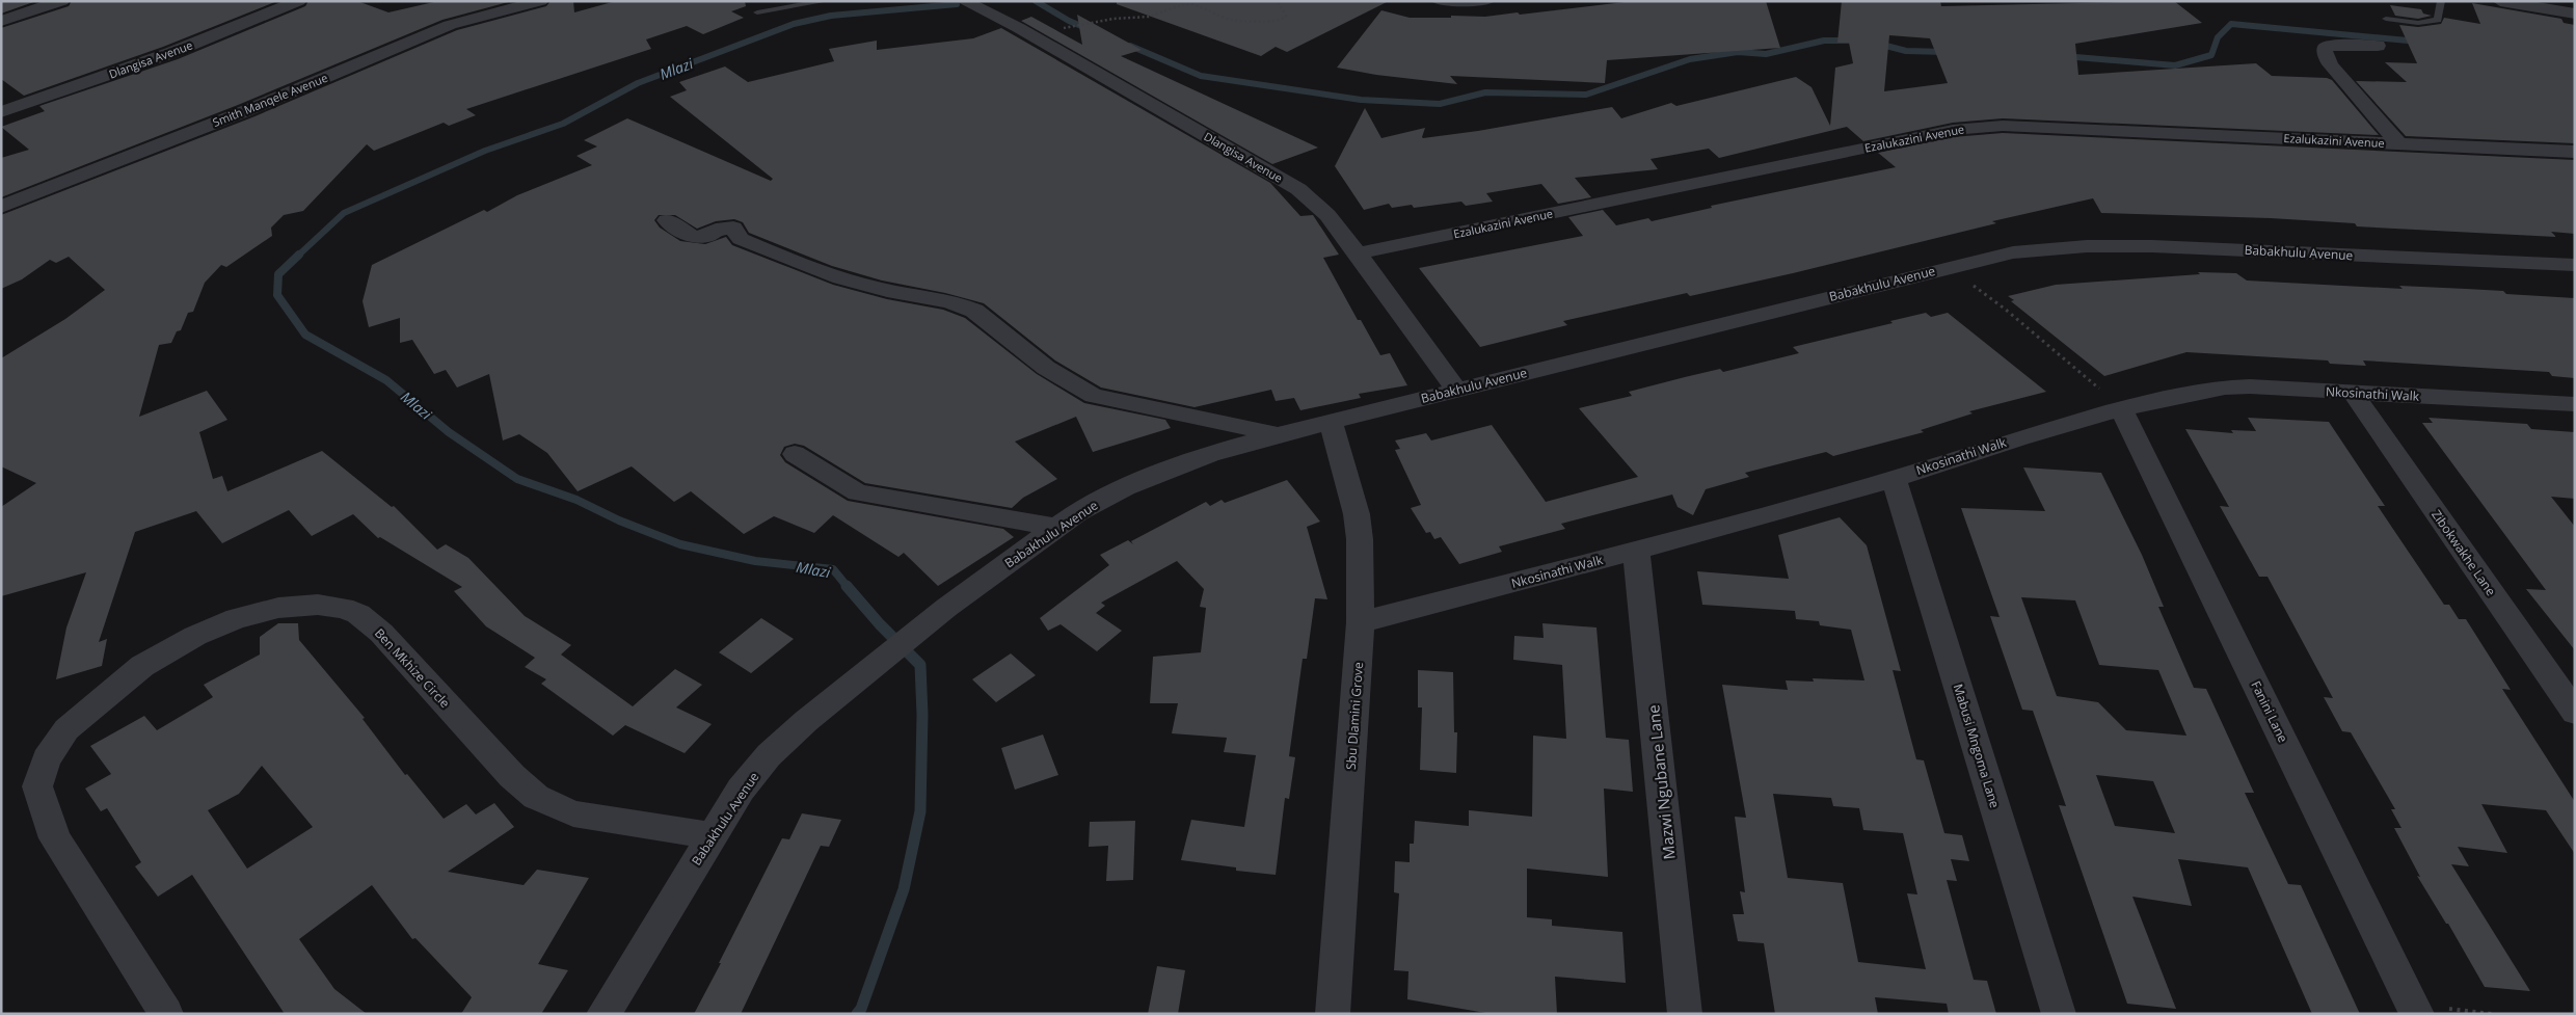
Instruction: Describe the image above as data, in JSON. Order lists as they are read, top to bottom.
{
  "streets": {
    "street": [
      "Dlangisa Avenue",
      "Smith Manqele Avenue",
      "Ezalukazini Avenue",
      "Babakhulu Avenue",
      "Nkosinathi Walk",
      "Zibokwakhe Lane",
      "Ben Mkhize Circle",
      "Fanini Lane",
      "Sbu Dlamini Grove",
      "Mabusi Mngoma Lane",
      "Mazwi Ngubane Lane"
    ]
  },
  "crossings": [
    ["Dlangisa Avenue", "Ezalukazini Avenue"],
    ["Dlangisa Avenue", "Babakhulu Avenue"],
    ["Babakhulu Avenue", "Ben Mkhize Circle"],
    ["Babakhulu Avenue", "Sbu Dlamini Grove"],
    ["Nkosinathi Walk", "Zibokwakhe Lane"],
    ["Nkosinathi Walk", "Fanini Lane"],
    ["Nkosinathi Walk", "Sbu Dlamini Grove"],
    ["Nkosinathi Walk", "Mabusi Mngoma Lane"],
    ["Nkosinathi Walk", "Mazwi Ngubane Lane"]
  ],
  "water": ["Mlazi"]
}
